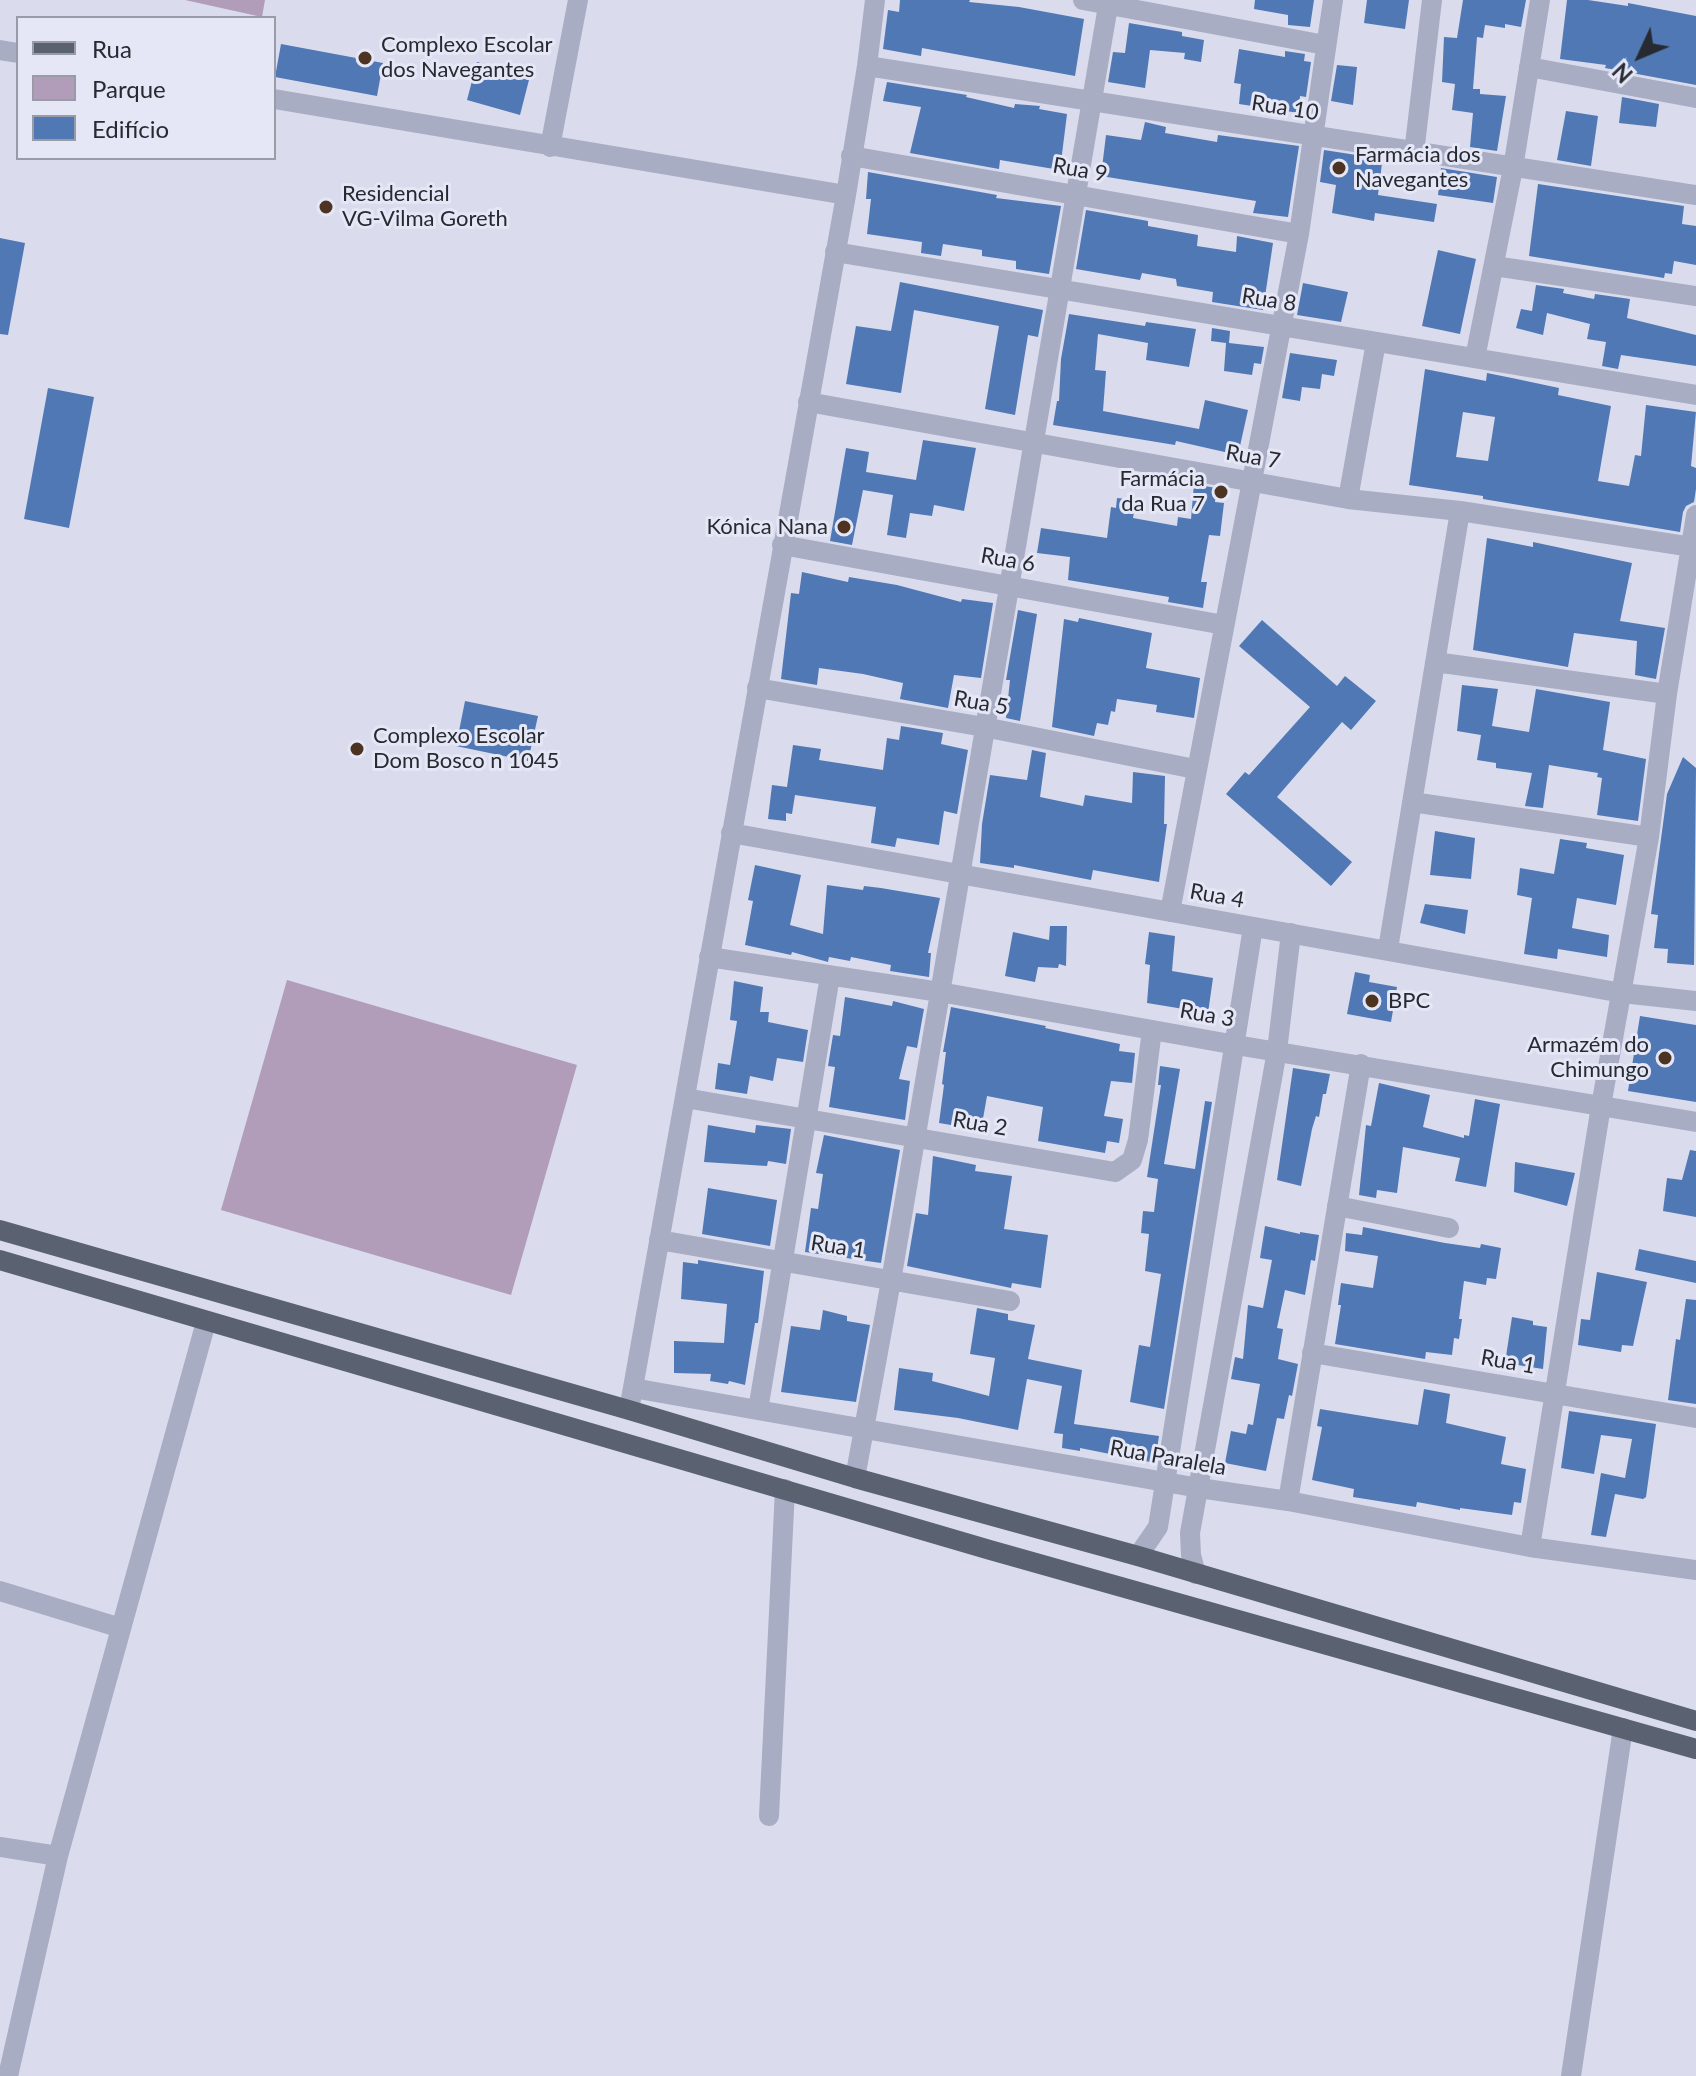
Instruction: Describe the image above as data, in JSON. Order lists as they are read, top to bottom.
{
  "streets": {
    "street": [
      "Rua 10",
      "Rua 9",
      "Rua 8",
      "Rua 7",
      "Rua 6",
      "Rua 5",
      "Rua 4",
      "Rua 3",
      "Rua 2",
      "Rua 1",
      "Rua Paralela"
    ]
  },
  "crossings": [
    ["Rua 3", "Rua 2"]
  ],
  "places": [
    "Complexo Escolar dos Navegantes",
    "Farmácia dos Navegantes",
    "Residencial VG-Vilma Goreth",
    "Farmácia da Rua 7",
    "Kónica Nana",
    "Complexo Escolar Dom Bosco n 1045",
    "BPC",
    "Armazém do Chimungo"
  ],
  "legend": ["Rua", "Parque", "Edifício"],
  "north": "bottom left"
}
